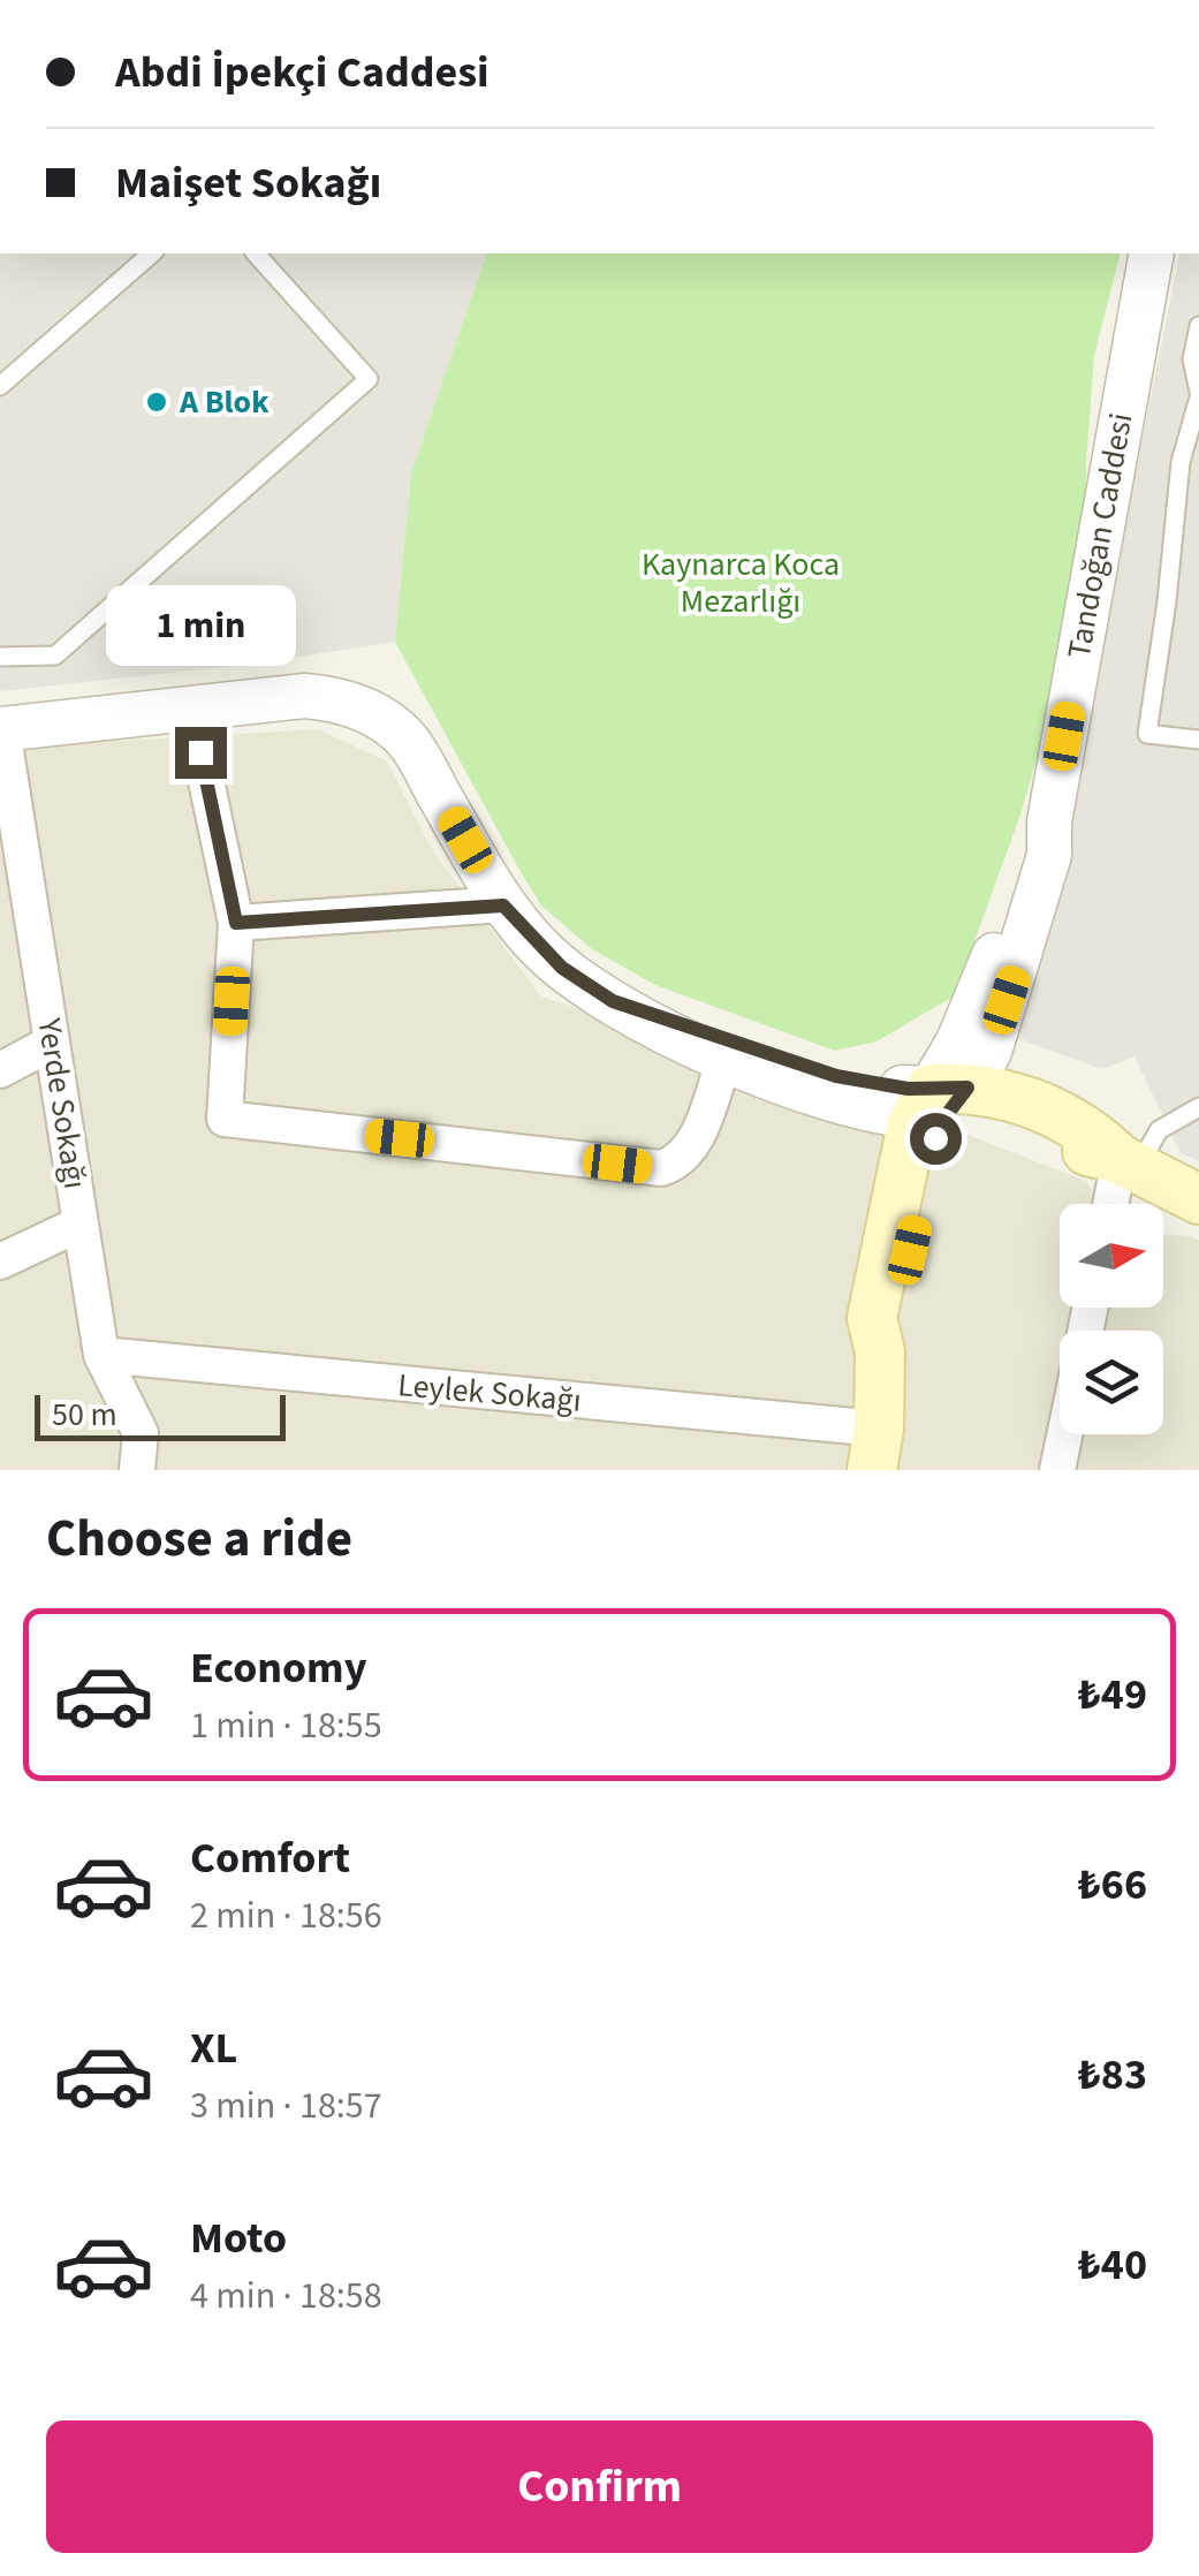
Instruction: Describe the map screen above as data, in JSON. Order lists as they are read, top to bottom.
{
  "streets": {
    "street": ["Tandoğan Caddesi", "Yerde Sokağı", "Leylek Sokağı"]
  },
  "crossings": [
    ["Yerde Sokağı", "Leylek Sokağı"]
  ],
  "parks": ["Kaynarca Koca Mezarlığı"],
  "places": ["A Blok"],
  "scale_bar": "50 m",
  "north": "right",
  "page": {
    "banner": ["Abdi İpekçi Caddesi", "Maişet Sokağı"],
    "bubble": "1 min",
    "scale": "50 m",
    "heading": "Choose a ride",
    "list": [
      {
        "name": "Economy",
        "note": "1 min · 18:55",
        "value": "₺49"
      },
      {
        "name": "Comfort",
        "note": "2 min · 18:56",
        "value": "₺66"
      },
      {
        "name": "XL",
        "note": "3 min · 18:57",
        "value": "₺83"
      },
      {
        "name": "Moto",
        "note": "4 min · 18:58",
        "value": "₺40"
      }
    ],
    "buttons": "Confirm"
  }
}
